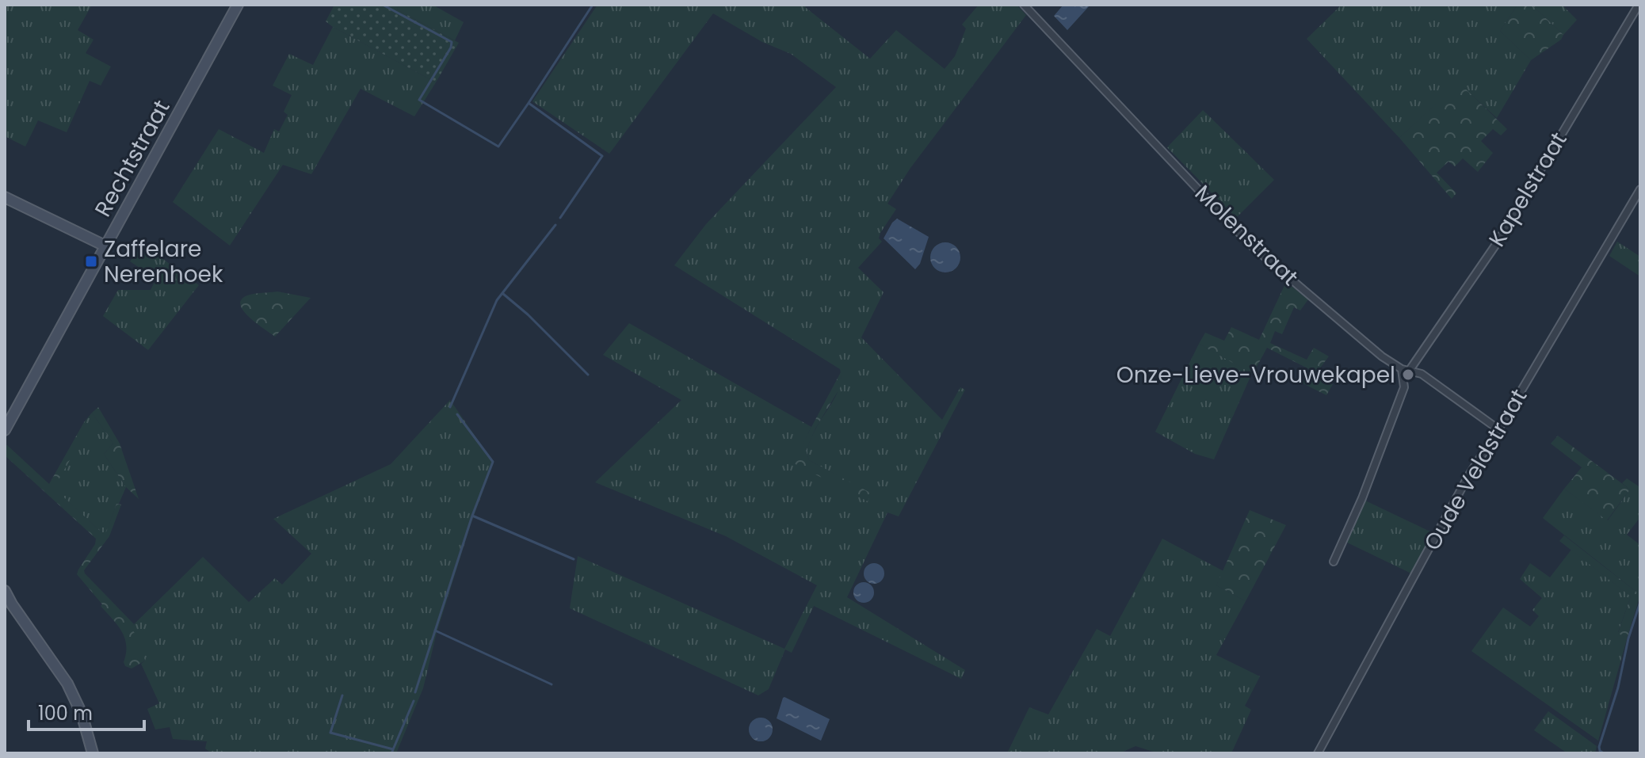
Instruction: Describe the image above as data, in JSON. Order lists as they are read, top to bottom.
{
  "streets": {
    "street": [
      "Rechtstraat",
      "Kapelstraat",
      "Molenstraat",
      "Oude Veldstraat"
    ]
  },
  "crossings": [
    ["Kapelstraat", "Molenstraat"],
    ["Molenstraat", "Oude Veldstraat"]
  ],
  "places": {
    "transit": ["Zaffelare Nerenhoek"],
    "other": ["Onze-Lieve-Vrouwekapel"]
  },
  "scale_bar": "100 m"
}
